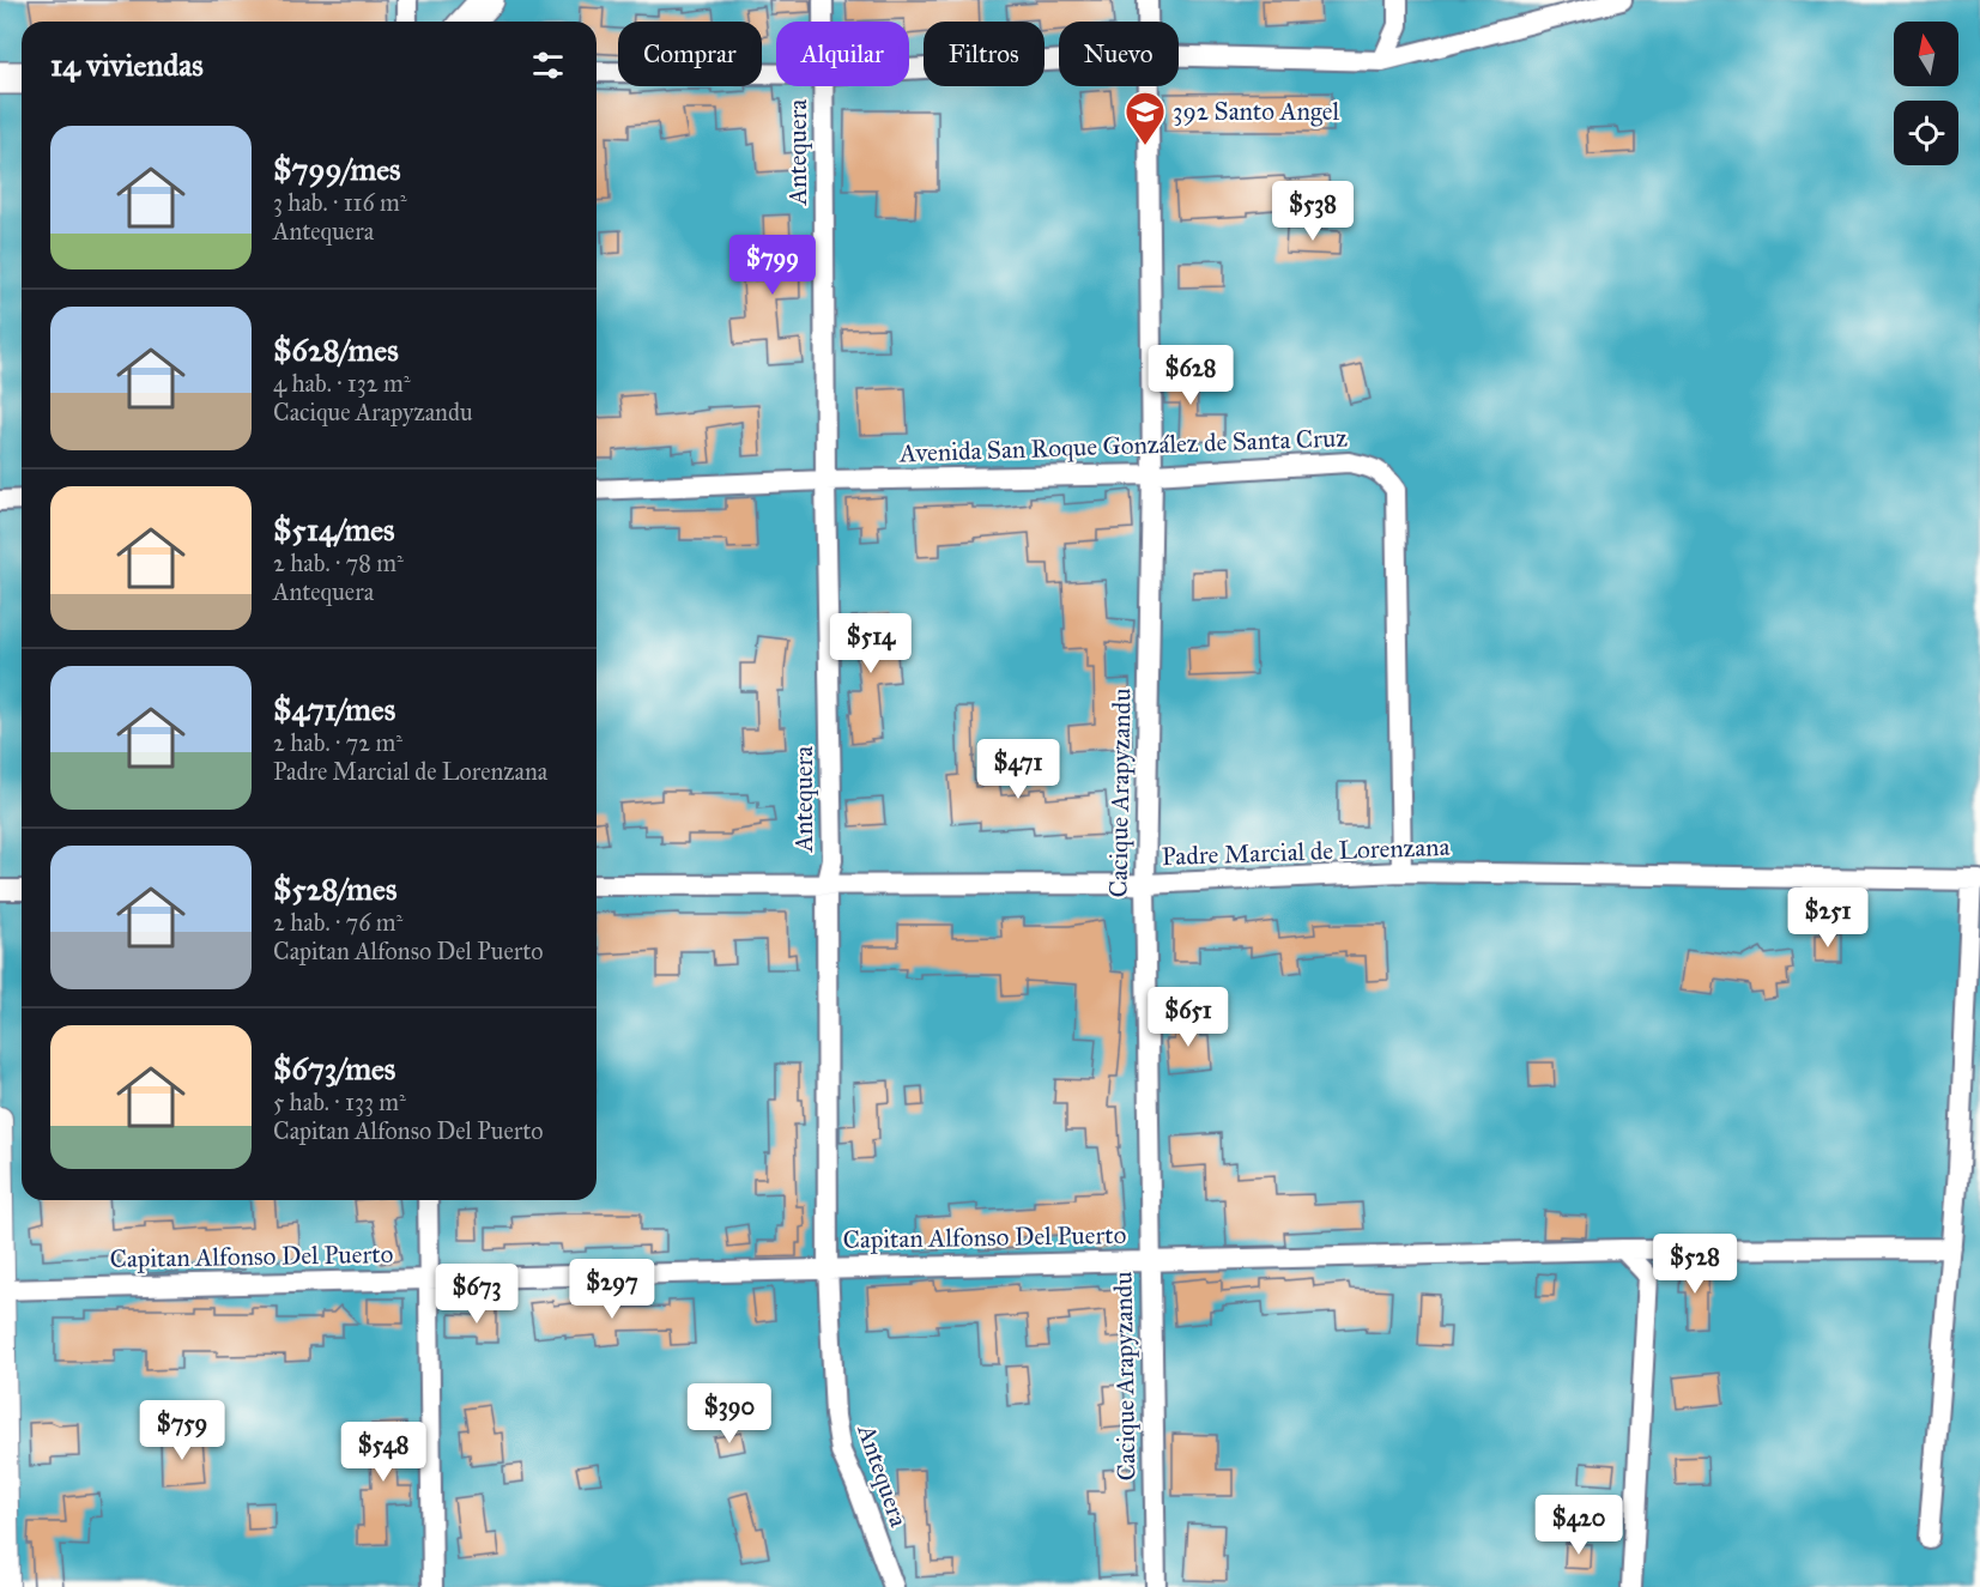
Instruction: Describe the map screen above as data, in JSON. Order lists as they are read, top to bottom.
{
  "streets": {
    "street": [
      "Antequera",
      "Avenida San Roque González de Santa Cruz",
      "Cacique Arapyzandu",
      "Padre Marcial de Lorenzana",
      "Capitan Alfonso Del Puerto"
    ]
  },
  "crossings": [
    ["Antequera", "Avenida San Roque González de Santa Cruz"],
    ["Antequera", "Padre Marcial de Lorenzana"],
    ["Antequera", "Capitan Alfonso Del Puerto"],
    ["Avenida San Roque González de Santa Cruz", "Cacique Arapyzandu"],
    ["Avenida San Roque González de Santa Cruz", "Padre Marcial de Lorenzana"],
    ["Cacique Arapyzandu", "Padre Marcial de Lorenzana"],
    ["Cacique Arapyzandu", "Capitan Alfonso Del Puerto"]
  ],
  "places": {
    "school or university": ["392 Santo Angel"]
  },
  "north": "top",
  "page": {
    "chip": [
      "Comprar",
      "Alquilar",
      "Filtros",
      "Nuevo"
    ],
    "heading": "14 viviendas",
    "list": [
      {
        "name": "$799/mes",
        "note": "3 hab. · 116 m² · Antequera"
      },
      {
        "name": "$628/mes",
        "note": "4 hab. · 132 m² · Cacique Arapyzandu"
      },
      {
        "name": "$514/mes",
        "note": "2 hab. · 78 m² · Antequera"
      },
      {
        "name": "$471/mes",
        "note": "2 hab. · 72 m² · Padre Marcial de Lorenzana"
      },
      {
        "name": "$528/mes",
        "note": "2 hab. · 76 m² · Capitan Alfonso Del Puerto"
      },
      {
        "name": "$673/mes",
        "note": "5 hab. · 133 m² · Capitan Alfonso Del Puerto"
      }
    ],
    "price": [
      "$538",
      "$799",
      "$628",
      "$514",
      "$471",
      "$251",
      "$651",
      "$528",
      "$297",
      "$673",
      "$390",
      "$759",
      "$548",
      "$420"
    ]
  }
}
